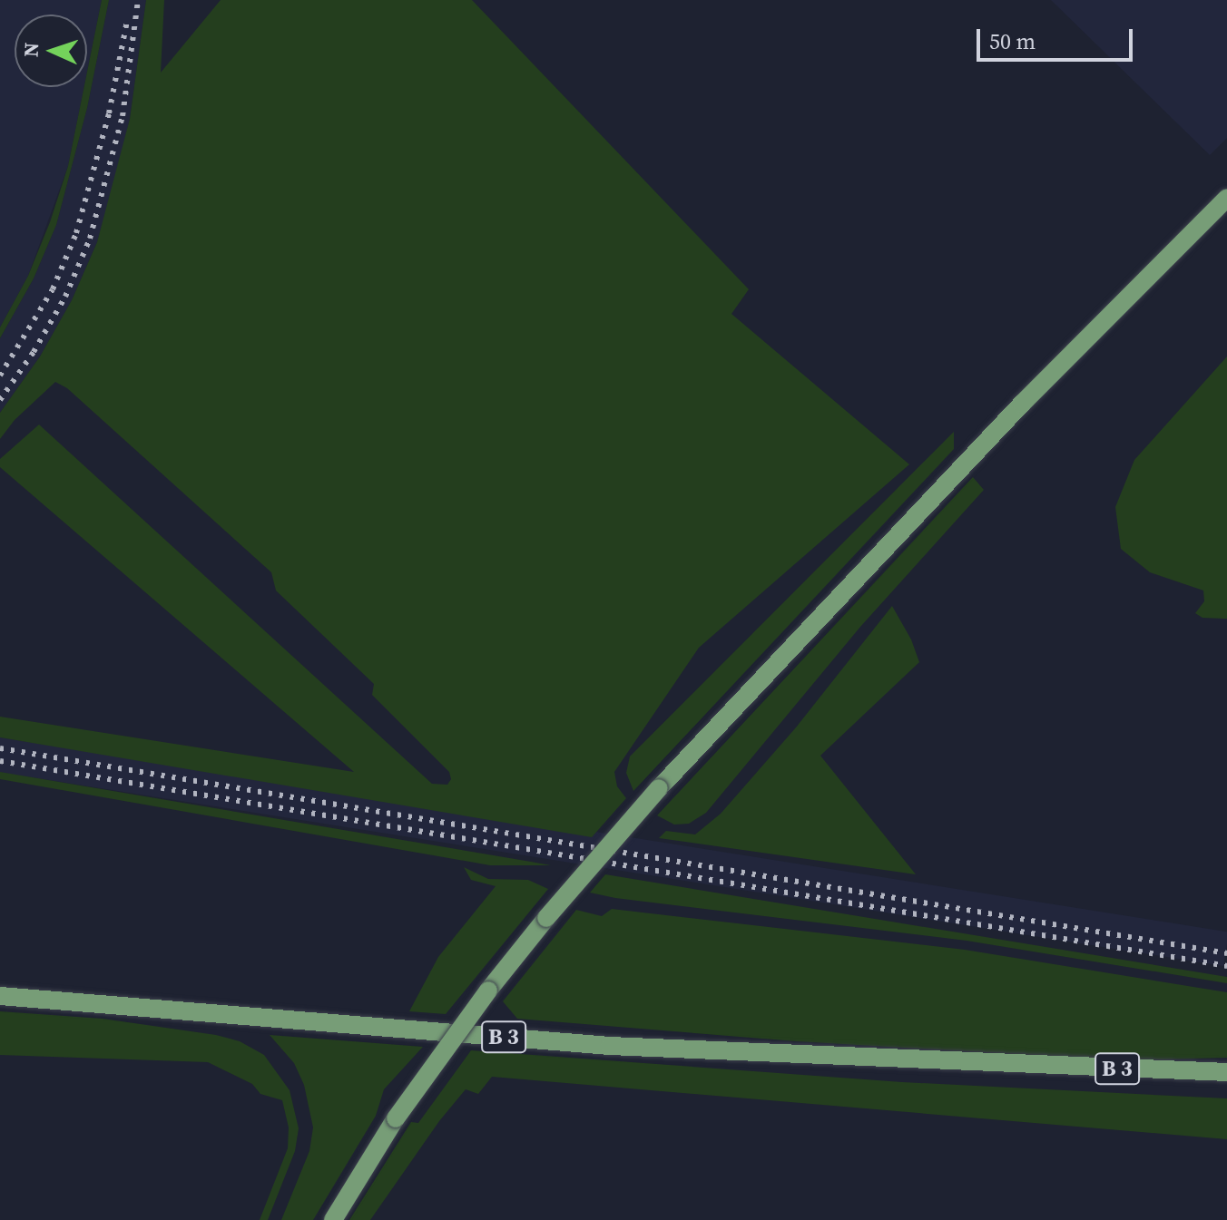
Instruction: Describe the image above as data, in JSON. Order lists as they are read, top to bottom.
{
  "streets": {
    "main road": ["B 3"]
  },
  "scale_bar": "50 m",
  "north": "left"
}
